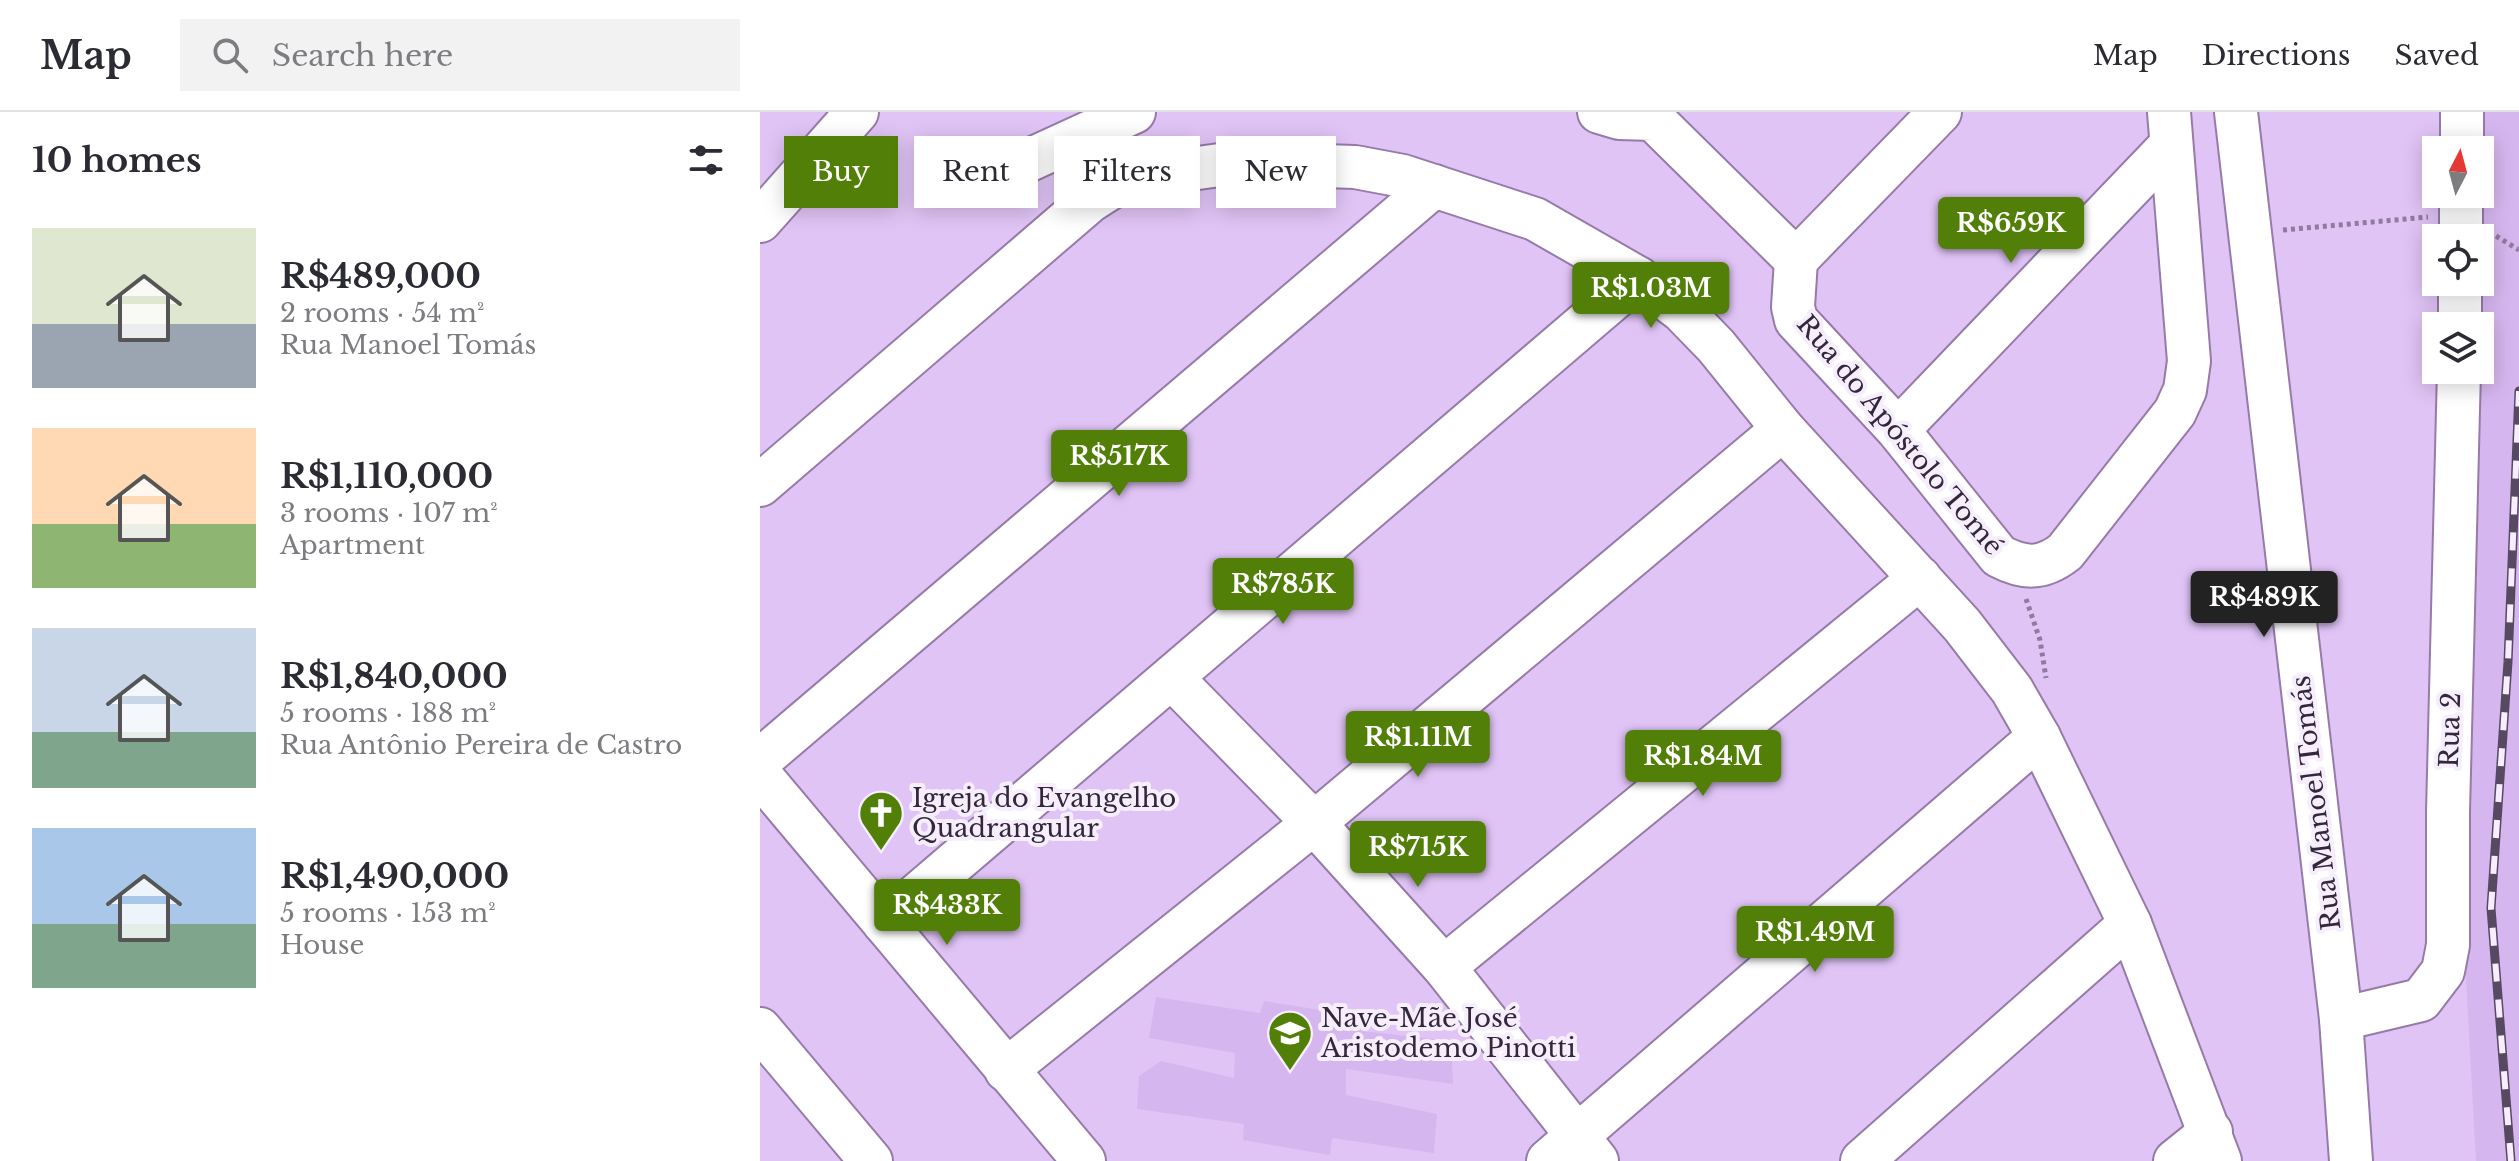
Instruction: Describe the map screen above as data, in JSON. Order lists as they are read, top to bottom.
{
  "streets": {
    "street": ["Rua do Apóstolo Tomé", "Rua 2", "Rua Manoel Tomás"]
  },
  "crossings": [
    ["Rua 2", "Rua Manoel Tomás"]
  ],
  "places": {
    "church": ["Igreja do Evangelho Quadrangular"],
    "school or university": ["Nave-Mãe José Aristodemo Pinotti"]
  },
  "north": "top",
  "page": {
    "header": "Map",
    "search": "Search here",
    "nav": ["Map", "Directions", "Saved"],
    "heading": "10 homes",
    "chip": [
      "Buy",
      "Rent",
      "Filters",
      "New"
    ],
    "price": [
      "R$659K",
      "R$1.03M",
      "R$517K",
      "R$785K",
      "R$489K",
      "R$1.11M",
      "R$1.84M",
      "R$715K",
      "R$433K",
      "R$1.49M"
    ],
    "list": [
      {
        "name": "R$489,000",
        "note": "2 rooms · 54 m² · Rua Manoel Tomás"
      },
      {
        "name": "R$1,110,000",
        "note": "3 rooms · 107 m² · Apartment"
      },
      {
        "name": "R$1,840,000",
        "note": "5 rooms · 188 m² · Rua Antônio Pereira de Castro"
      },
      {
        "name": "R$1,490,000",
        "note": "5 rooms · 153 m² · House"
      }
    ]
  }
}
